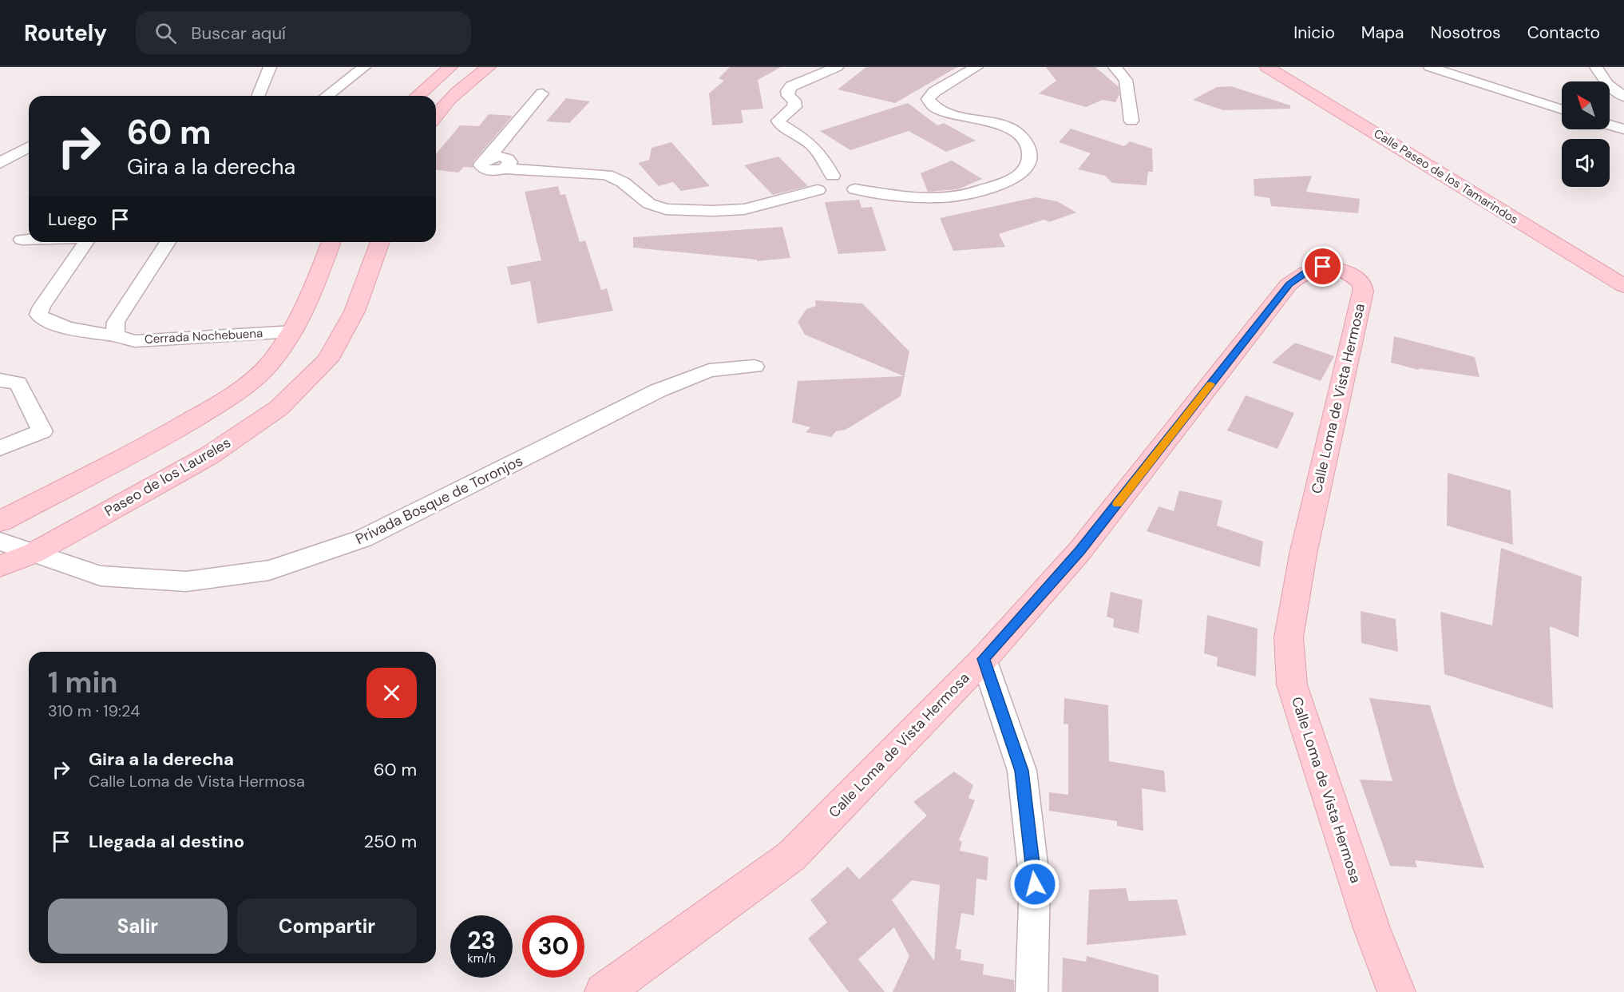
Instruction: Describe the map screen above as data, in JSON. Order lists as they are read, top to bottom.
{
  "streets": {
    "street": [
      "Calle Paseo de los Tamarindos",
      "Cerrada Nochebuena",
      "Calle Loma de Vista Hermosa",
      "Paseo de los Laureles",
      "Privada Bosque de Toronjos"
    ]
  },
  "crossings": [
    ["Paseo de los Laureles", "Privada Bosque de Toronjos"]
  ],
  "north": "top left",
  "page": {
    "header": "Routely",
    "search": "Buscar aquí",
    "nav": [
      "Inicio",
      "Mapa",
      "Nosotros",
      "Contacto"
    ],
    "turn": ["60 m", "Gira a la derecha"],
    "then": "Luego",
    "heading": ["1 min", "310 m · 19:24"],
    "list": [
      {
        "name": "Gira a la derecha",
        "note": "Calle Loma de Vista Hermosa",
        "value": "60 m"
      },
      {
        "name": "Llegada al destino",
        "value": "250 m"
      }
    ],
    "buttons": ["Salir", "Compartir"],
    "speed": "23 km/h",
    "limit": "30"
  }
}
